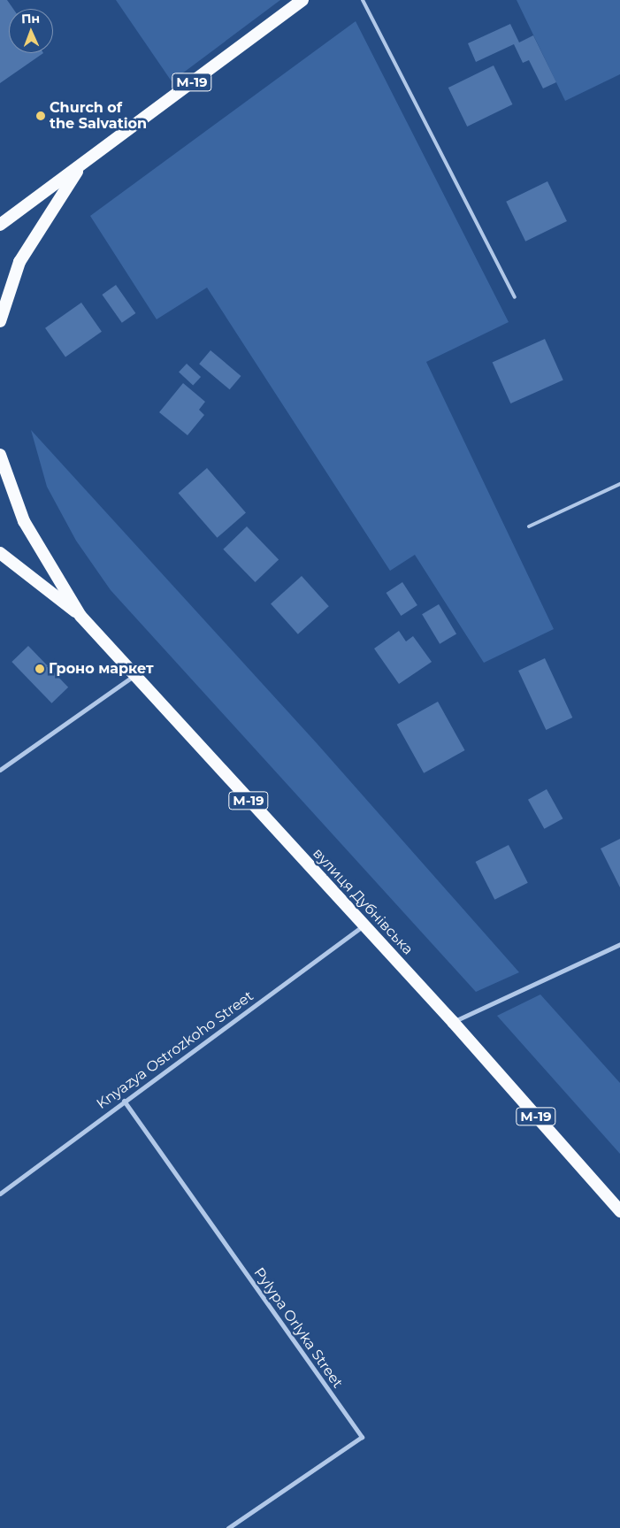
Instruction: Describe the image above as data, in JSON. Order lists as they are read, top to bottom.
{
  "streets": {
    "highway": ["М-19", "вулиця Дубнівська"],
    "street": ["Knyazya Ostrozkoho Street", "Pylypa Orlyka Street"]
  },
  "crossings": [
    ["М-19", "вулиця Дубнівська"],
    ["вулиця Дубнівська", "Knyazya Ostrozkoho Street"],
    ["Knyazya Ostrozkoho Street", "Pylypa Orlyka Street"]
  ],
  "places": ["Church of the Salvation", "Гроно маркет"],
  "north": "top"
}
